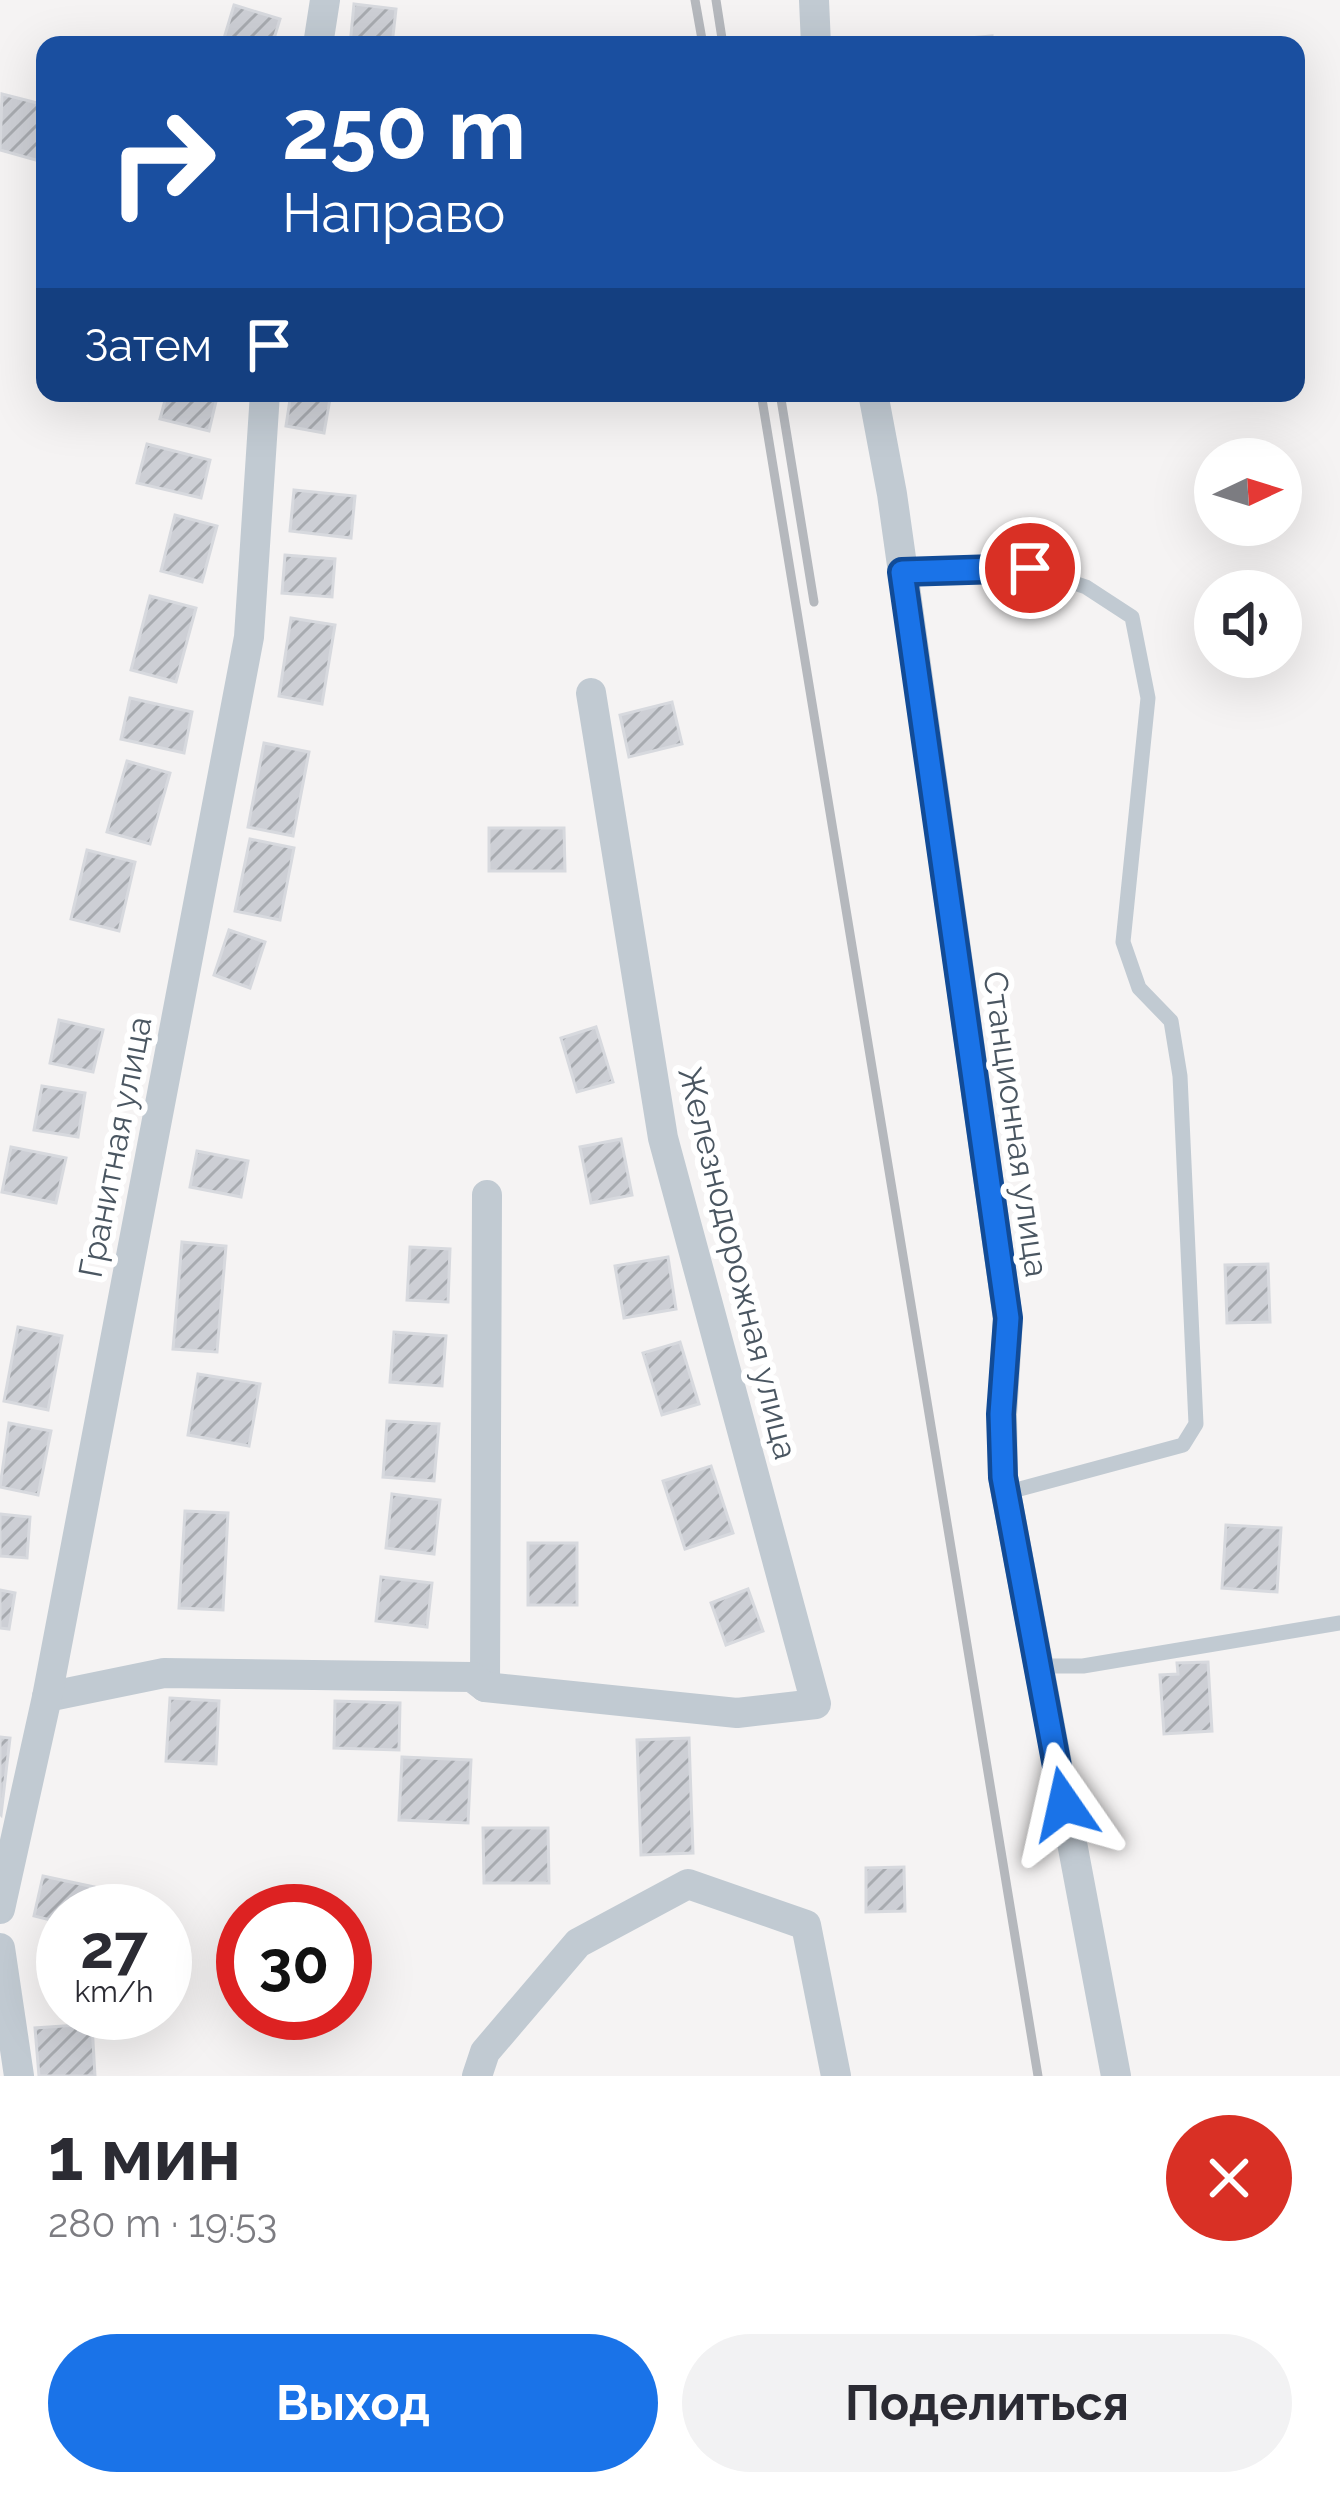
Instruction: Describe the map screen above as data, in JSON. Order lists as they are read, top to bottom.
{
  "streets": {
    "street": ["Станционная улица", "Гранитная улица", "Железнодорожная улица"]
  },
  "north": "right",
  "page": {
    "turn": ["250 m", "Направо"],
    "then": "Затем",
    "speed": "27 km/h",
    "limit": "30",
    "heading": ["1 мин", "280 m · 19:53"],
    "buttons": ["Выход", "Поделиться"]
  }
}
